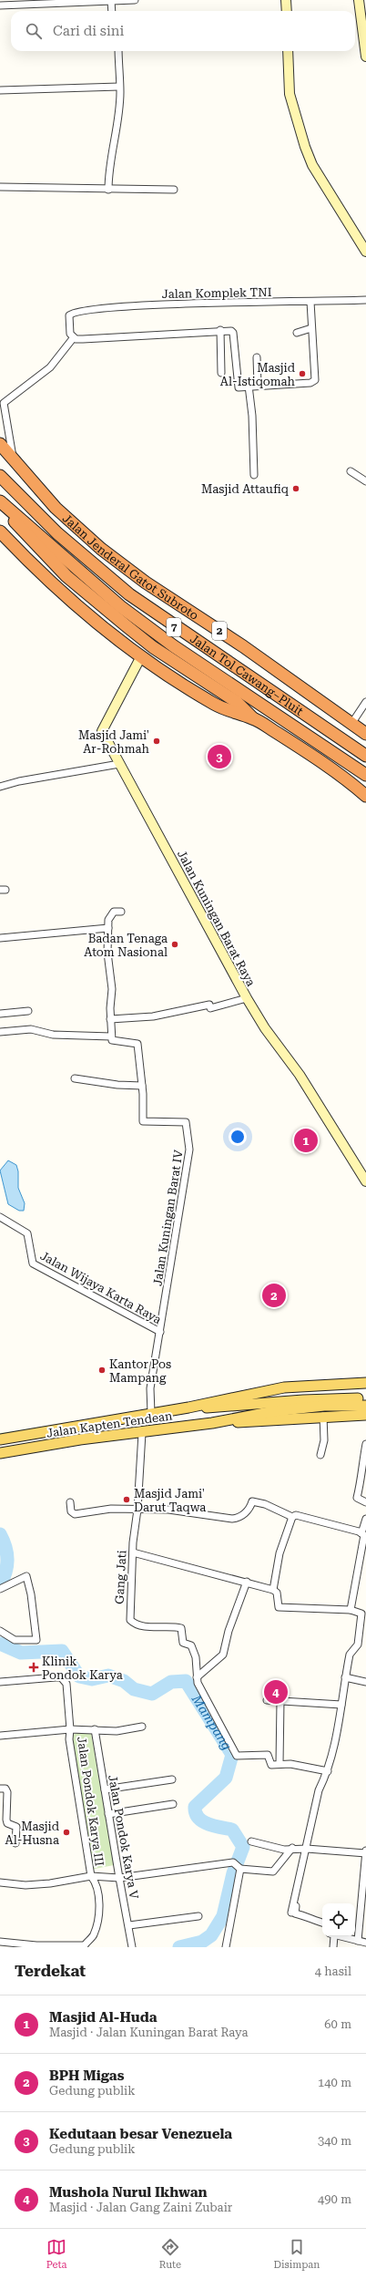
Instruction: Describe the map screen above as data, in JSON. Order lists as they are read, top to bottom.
{
  "streets": {
    "highway": [
      "Jalan Jenderal Gatot Subroto",
      "7",
      "2",
      "Jalan Tol Cawang–Pluit"
    ],
    "main road": ["Jalan Kapten Tendean"],
    "street": [
      "Jalan Komplek TNI",
      "Jalan Kuningan Barat Raya",
      "Jalan Kuningan Barat IV",
      "Jalan Wijaya Karta Raya",
      "Gang Jati",
      "Jalan Pondok Karya III",
      "Jalan Pondok Karya V"
    ]
  },
  "crossings": [
    ["Jalan Kuningan Barat IV", "Jalan Wijaya Karta Raya"],
    ["Jalan Wijaya Karta Raya", "Jalan Kapten Tendean"],
    ["Jalan Kapten Tendean", "Gang Jati"]
  ],
  "water": ["Mampang"],
  "places": {
    "other": [
      "Masjid Al-Istiqomah",
      "Masjid Attaufiq",
      "Masjid Jami' Ar-Rohmah",
      "Badan Tenaga Atom Nasional",
      "Kantor Pos Mampang",
      "Masjid Jami' Darut Taqwa",
      "Masjid Al-Husna"
    ],
    "health": ["Klinik Pondok Karya"]
  },
  "page": {
    "search": "Cari di sini",
    "pins": [
      "3",
      "1",
      "2",
      "4"
    ],
    "heading": ["Terdekat", "4 hasil"],
    "list": [
      {
        "mark": "1",
        "name": "Masjid Al-Huda",
        "note": "Masjid · Jalan Kuningan Barat Raya",
        "value": "60 m"
      },
      {
        "mark": "2",
        "name": "BPH Migas",
        "note": "Gedung publik",
        "value": "140 m"
      },
      {
        "mark": "3",
        "name": "Kedutaan besar Venezuela",
        "note": "Gedung publik",
        "value": "340 m"
      },
      {
        "mark": "4",
        "name": "Mushola Nurul Ikhwan",
        "note": "Masjid · Jalan Gang Zaini Zubair",
        "value": "490 m"
      }
    ],
    "nav": ["Peta", "Rute", "Disimpan"]
  }
}
